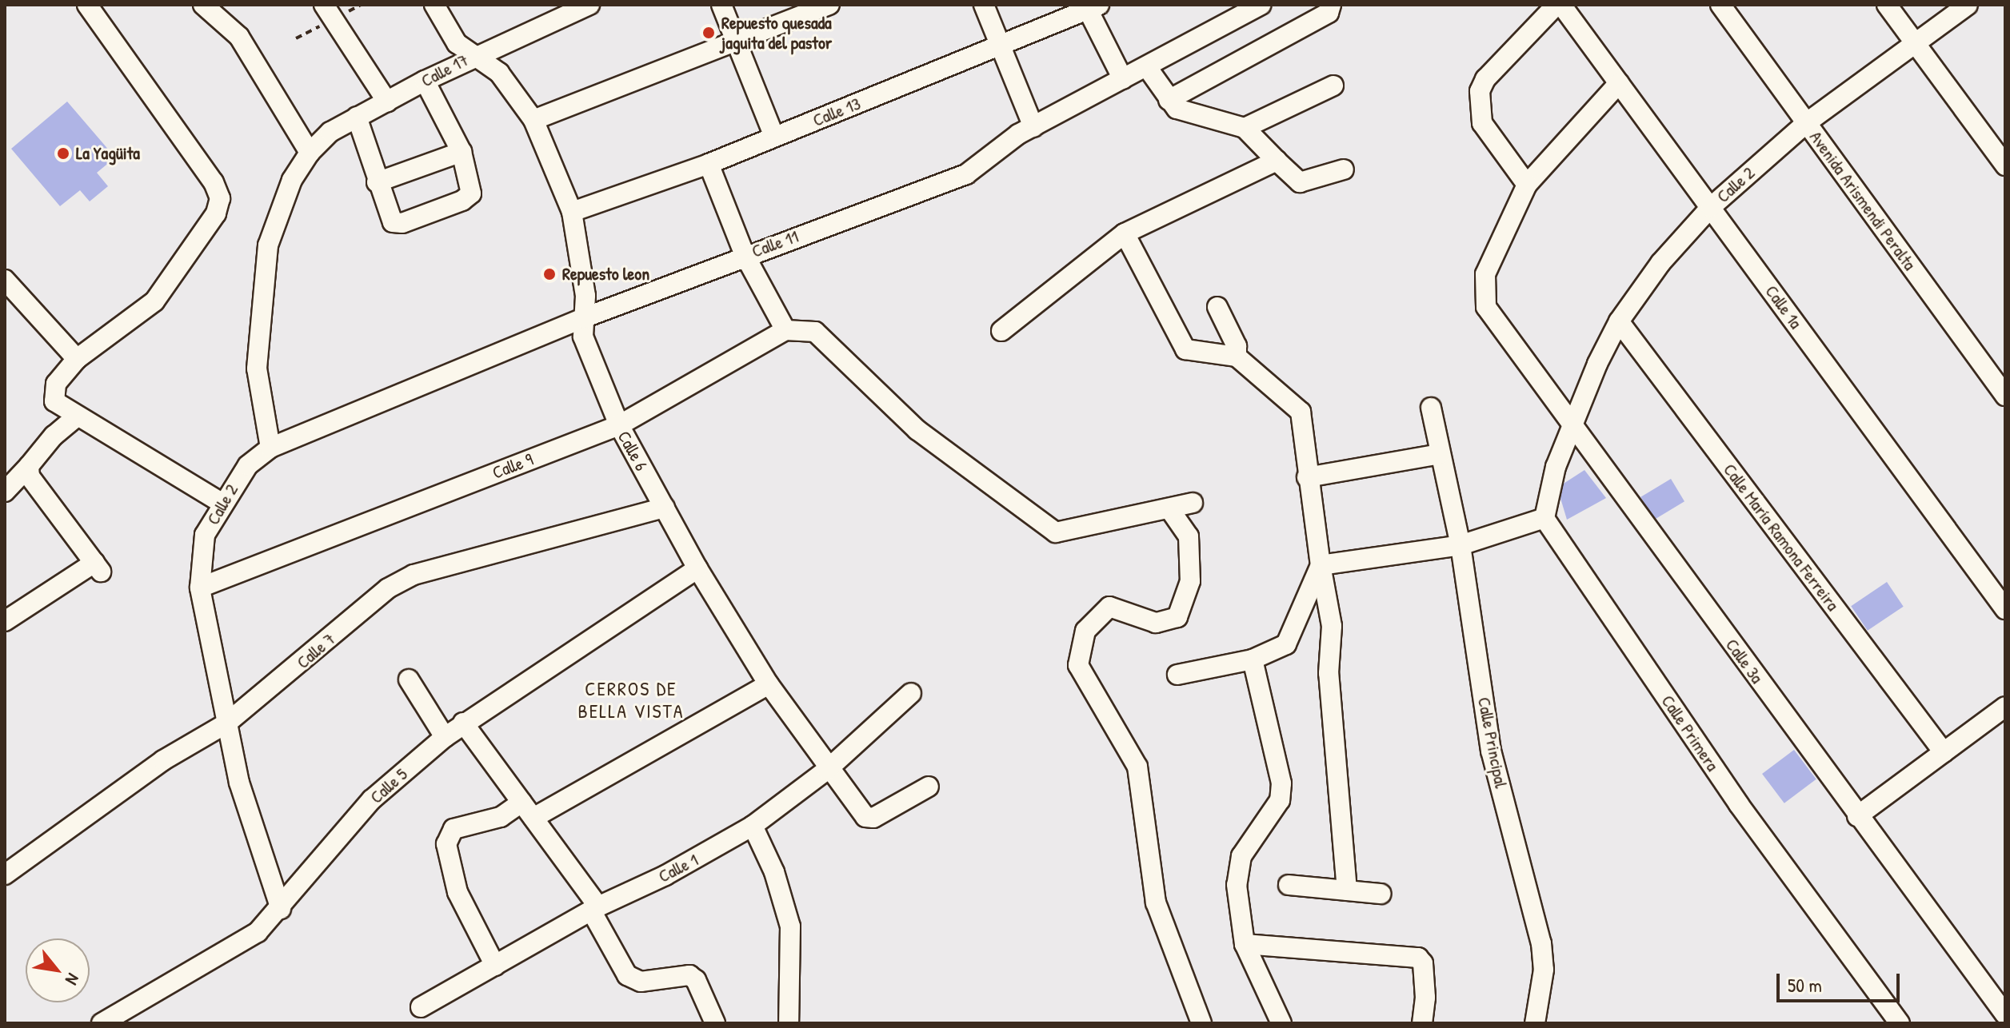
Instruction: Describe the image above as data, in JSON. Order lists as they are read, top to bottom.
{
  "streets": {
    "street": [
      "Calle 17",
      "Calle 13",
      "Calle 2",
      "Avenida Arismendi Peralta",
      "Calle 11",
      "Calle 1a",
      "Calle 6",
      "Calle 9",
      "Calle María Ramona Ferreira",
      "Calle 7",
      "Calle 3a",
      "Calle Primera",
      "Calle Principal",
      "Calle 5",
      "Calle 1"
    ]
  },
  "crossings": [
    ["Calle 17", "Calle 6"],
    ["Calle 13", "Calle 6"],
    ["Calle 2", "Avenida Arismendi Peralta"],
    ["Calle 2", "Calle 11"],
    ["Calle 2", "Calle 1a"],
    ["Calle 2", "Calle 9"],
    ["Calle 2", "Calle María Ramona Ferreira"],
    ["Calle 2", "Calle 7"],
    ["Calle 2", "Calle 3a"],
    ["Calle 2", "Calle 5"],
    ["Calle 11", "Calle 6"],
    ["Calle 6", "Calle 9"],
    ["Calle 6", "Calle 7"],
    ["Calle 6", "Calle 5"],
    ["Calle 6", "Calle 1"]
  ],
  "districts": ["CERROS DE BELLA VISTA"],
  "places": ["Repuesto quesada jaguita del pastor", "La Yagüita", "Repuesto leon"],
  "scale_bar": "50 m",
  "north": "bottom right"
}
